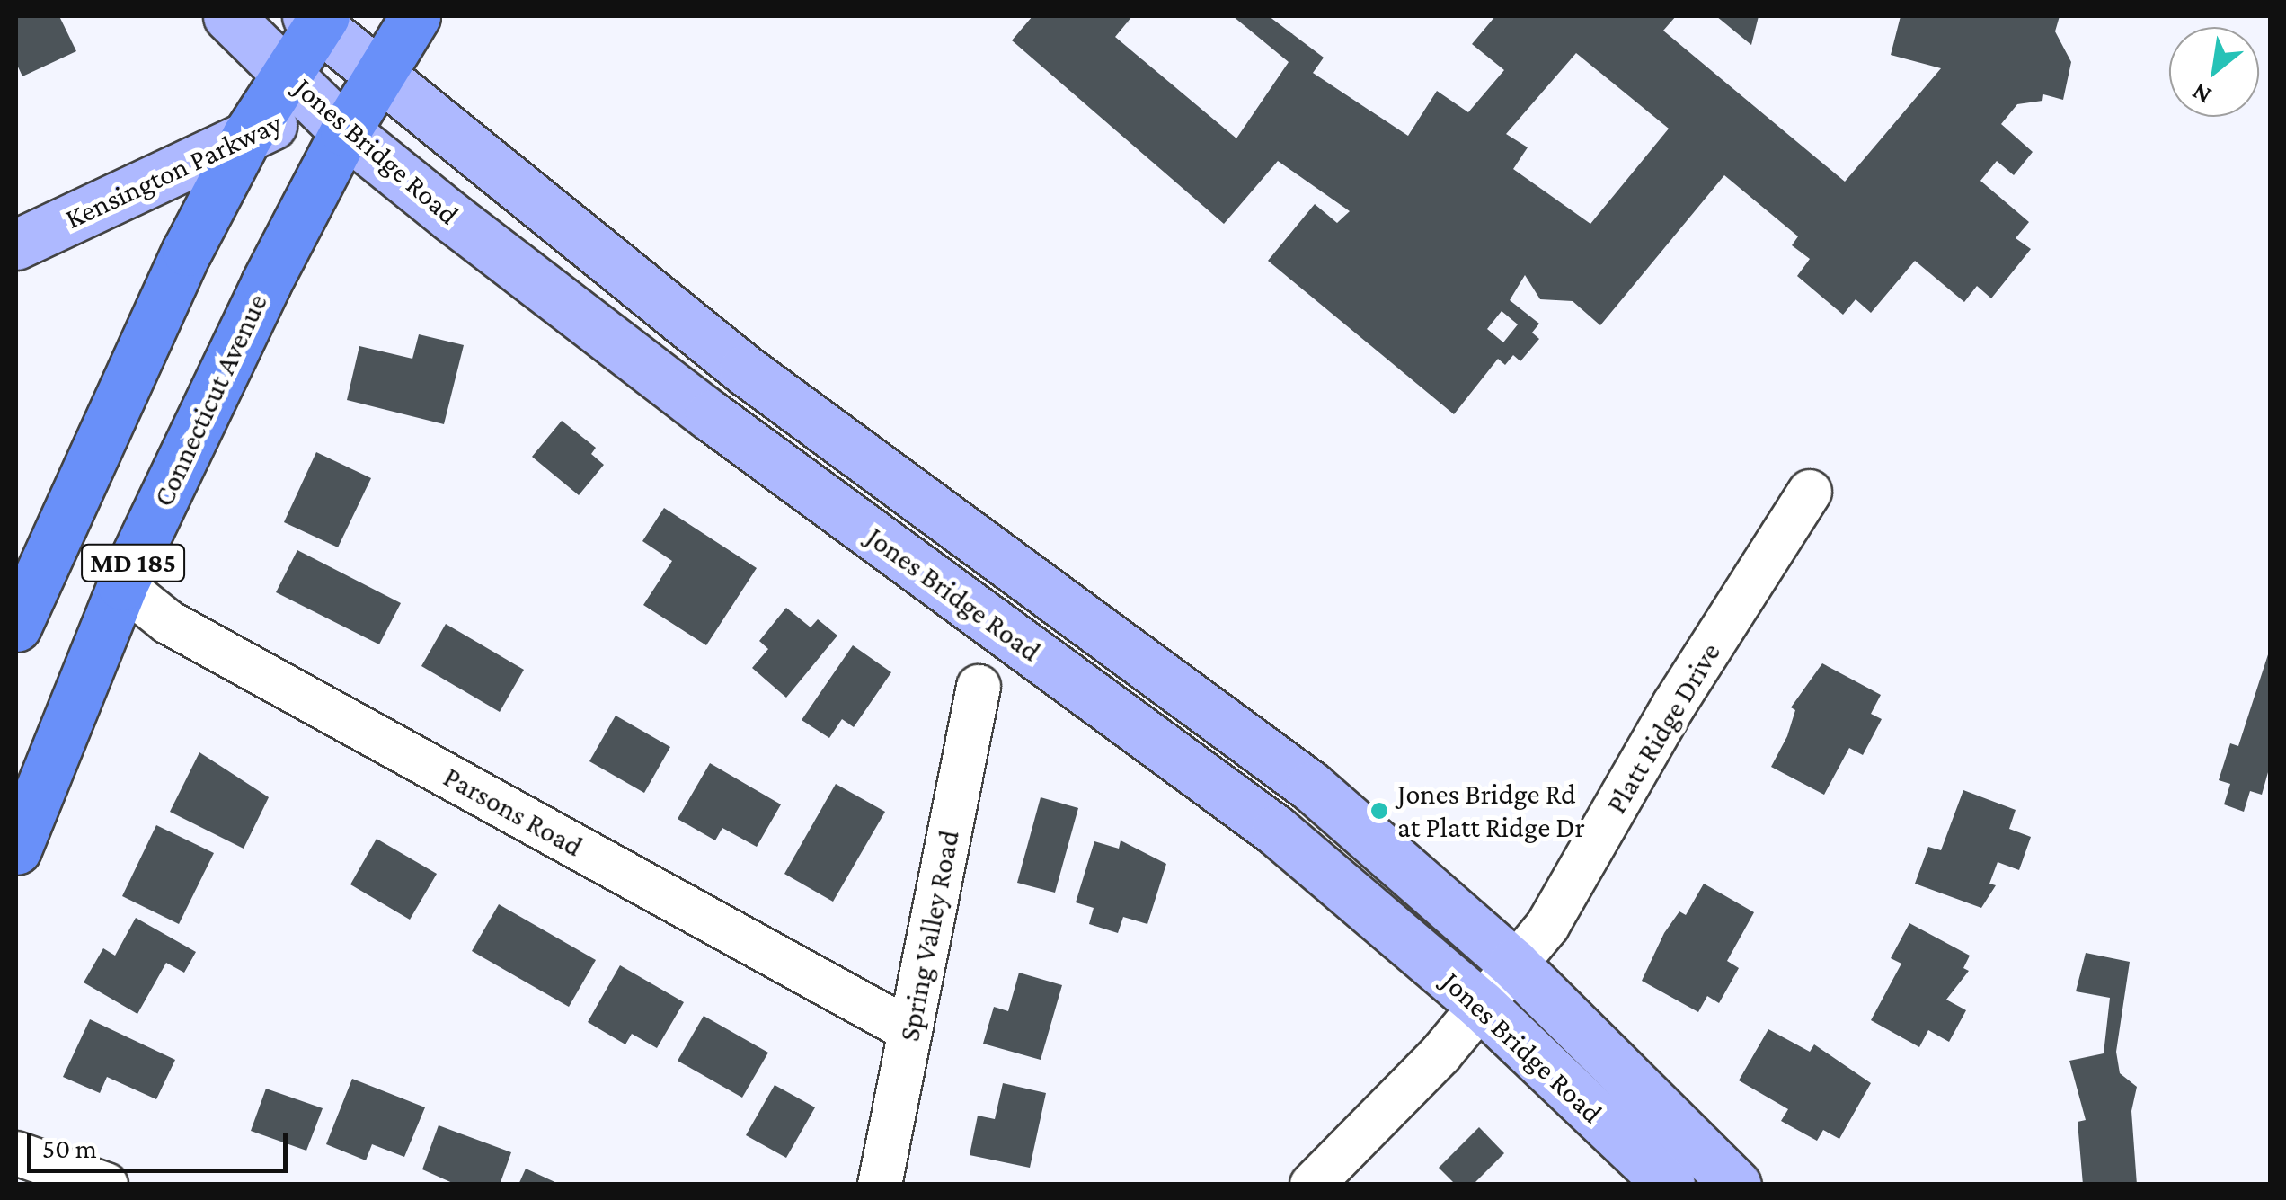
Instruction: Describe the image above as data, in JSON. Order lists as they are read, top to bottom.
{
  "streets": {
    "main road": [
      "Jones Bridge Road",
      "Kensington Parkway",
      "Connecticut Avenue",
      "MD 185"
    ],
    "street": ["Platt Ridge Drive", "Parsons Road", "Spring Valley Road"]
  },
  "crossings": [
    ["Jones Bridge Road", "Connecticut Avenue"],
    ["Jones Bridge Road", "Platt Ridge Drive"],
    ["Kensington Parkway", "Connecticut Avenue"],
    ["Connecticut Avenue", "Parsons Road"],
    ["Parsons Road", "Spring Valley Road"]
  ],
  "places": ["Jones Bridge Rd at Platt Ridge Dr"],
  "scale_bar": "50 m",
  "north": "bottom left"
}
